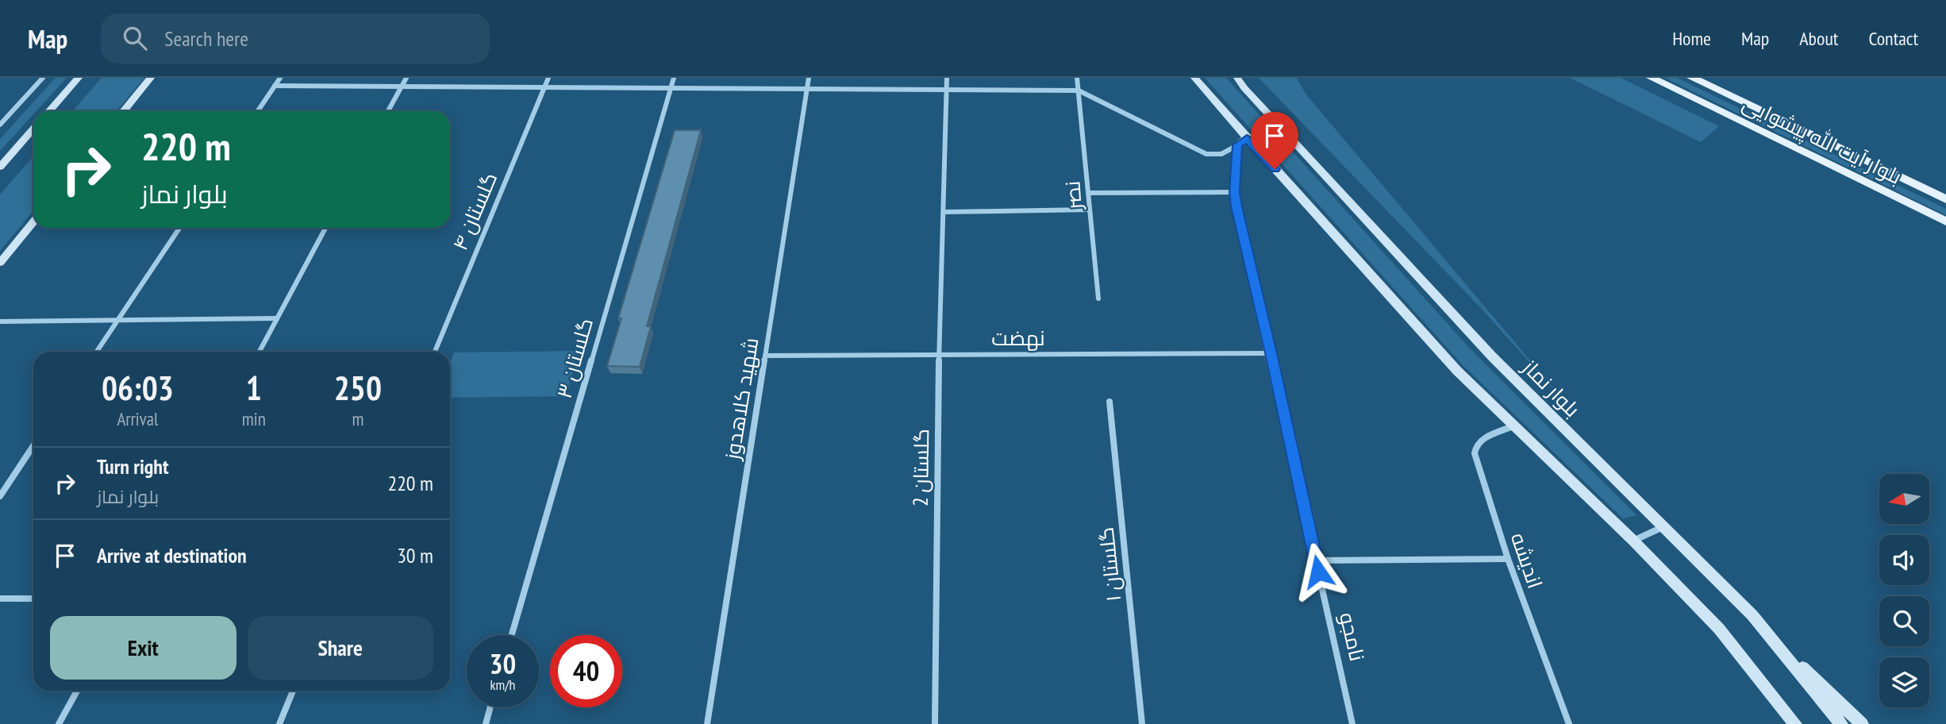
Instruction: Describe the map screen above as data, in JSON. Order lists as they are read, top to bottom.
{
  "streets": {
    "main road": ["بلوار آیت الله پیشوایی", "بلوار نماز", "نامجو"],
    "street": [
      "نصر",
      "گلستان ۴",
      "نهضت",
      "گلستان ۳",
      "شهید کلاهدوز",
      "گلستان 2",
      "اندیشه",
      "گلستان ۱"
    ]
  },
  "crossings": [
    ["نهضت", "شهید کلاهدوز"],
    ["نهضت", "گلستان 2"],
    ["نهضت", "نامجو"]
  ],
  "north": "left",
  "page": {
    "header": "Map",
    "search": "Search here",
    "nav": [
      "Home",
      "Map",
      "About",
      "Contact"
    ],
    "turn": ["220 m", "بلوار نماز"],
    "eta": [
      "06:03",
      "Arrival",
      "1",
      "min",
      "250",
      "m"
    ],
    "list": [
      {
        "name": "Turn right",
        "note": "بلوار نماز",
        "value": "220 m"
      },
      {
        "name": "Arrive at destination",
        "value": "30 m"
      }
    ],
    "buttons": ["Exit", "Share"],
    "speed": "30 km/h",
    "limit": "40"
  }
}
